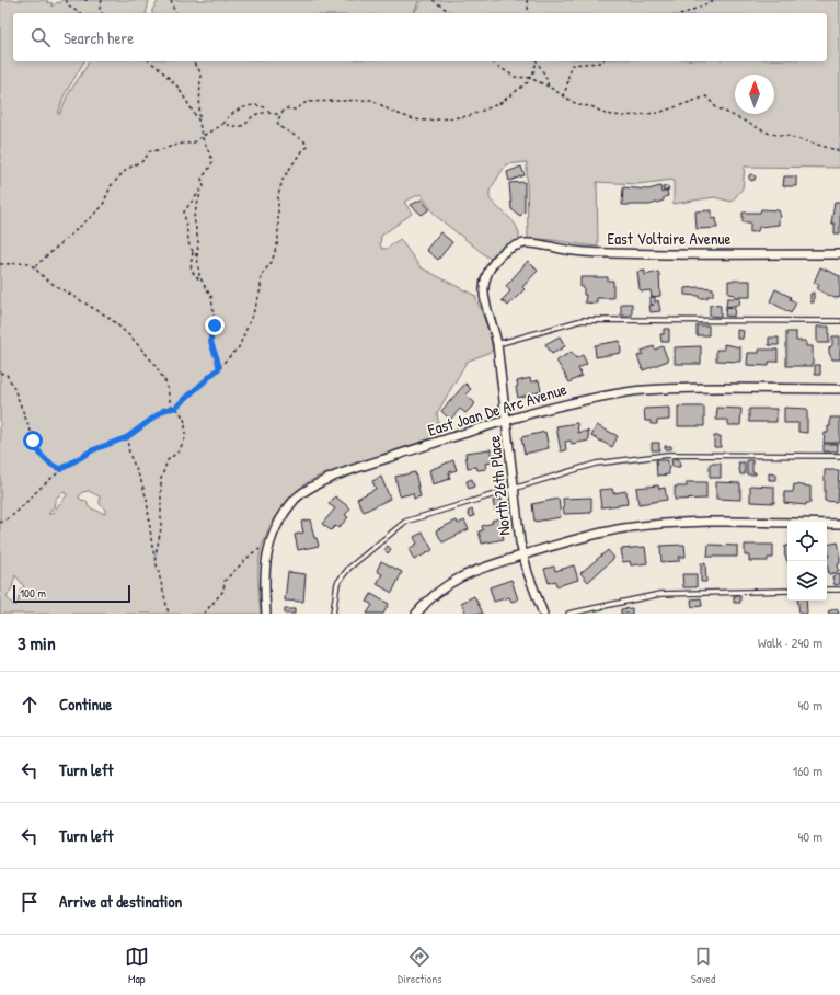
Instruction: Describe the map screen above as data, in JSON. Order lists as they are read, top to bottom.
{
  "streets": {
    "street": ["East Voltaire Avenue", "East Joan De Arc Avenue", "North 26th Place"]
  },
  "crossings": [
    ["East Voltaire Avenue", "North 26th Place"],
    ["East Joan De Arc Avenue", "North 26th Place"]
  ],
  "scale_bar": "100 m",
  "north": "top",
  "page": {
    "search": "Search here",
    "scale": "100 m",
    "heading": ["3 min", "Walk · 240 m"],
    "list": [
      ["Continue", "40 m"],
      ["Turn left", "160 m"],
      ["Turn left", "40 m"],
      "Arrive at destination"
    ],
    "nav": ["Map", "Directions", "Saved"]
  }
}
